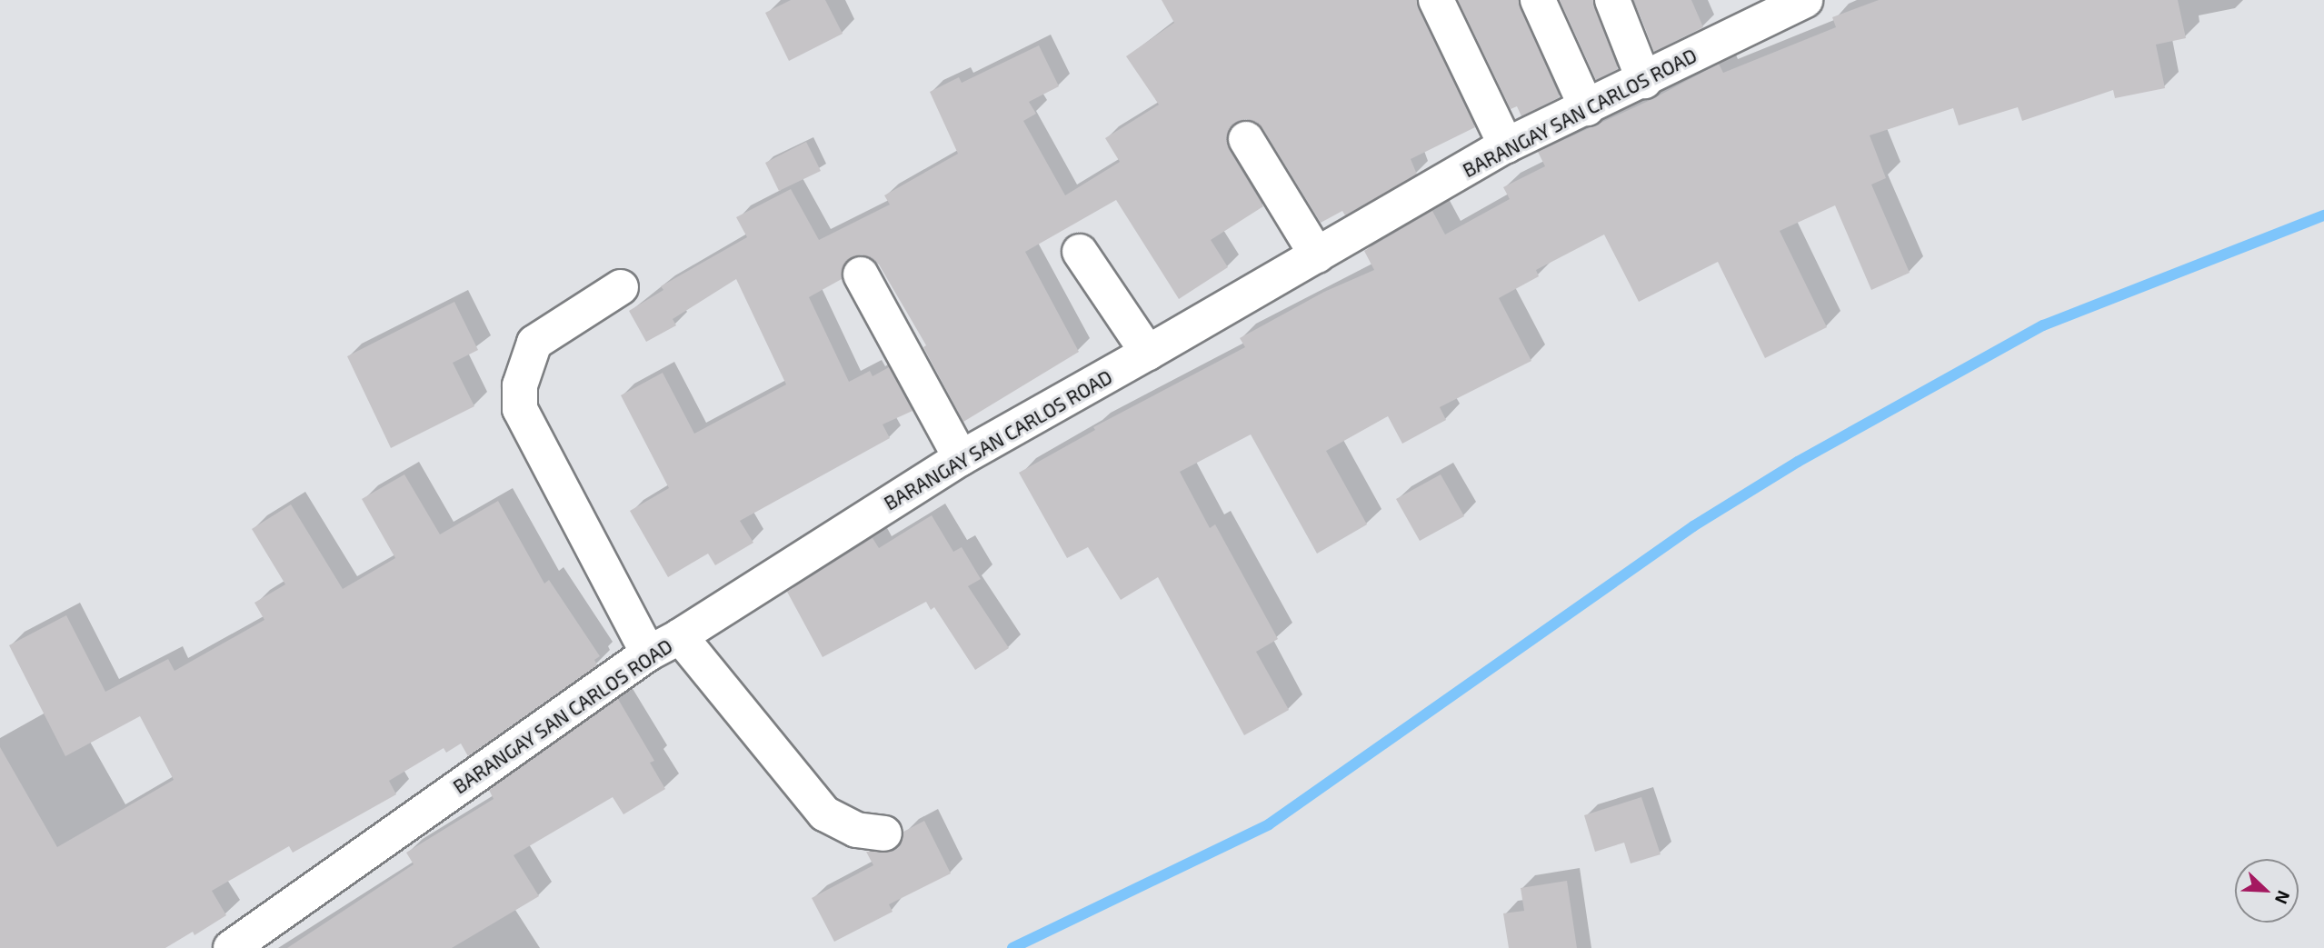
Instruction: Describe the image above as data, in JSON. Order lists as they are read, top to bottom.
{
  "streets": {
    "street": ["BARANGAY SAN CARLOS ROAD"]
  },
  "north": "bottom right"
}
